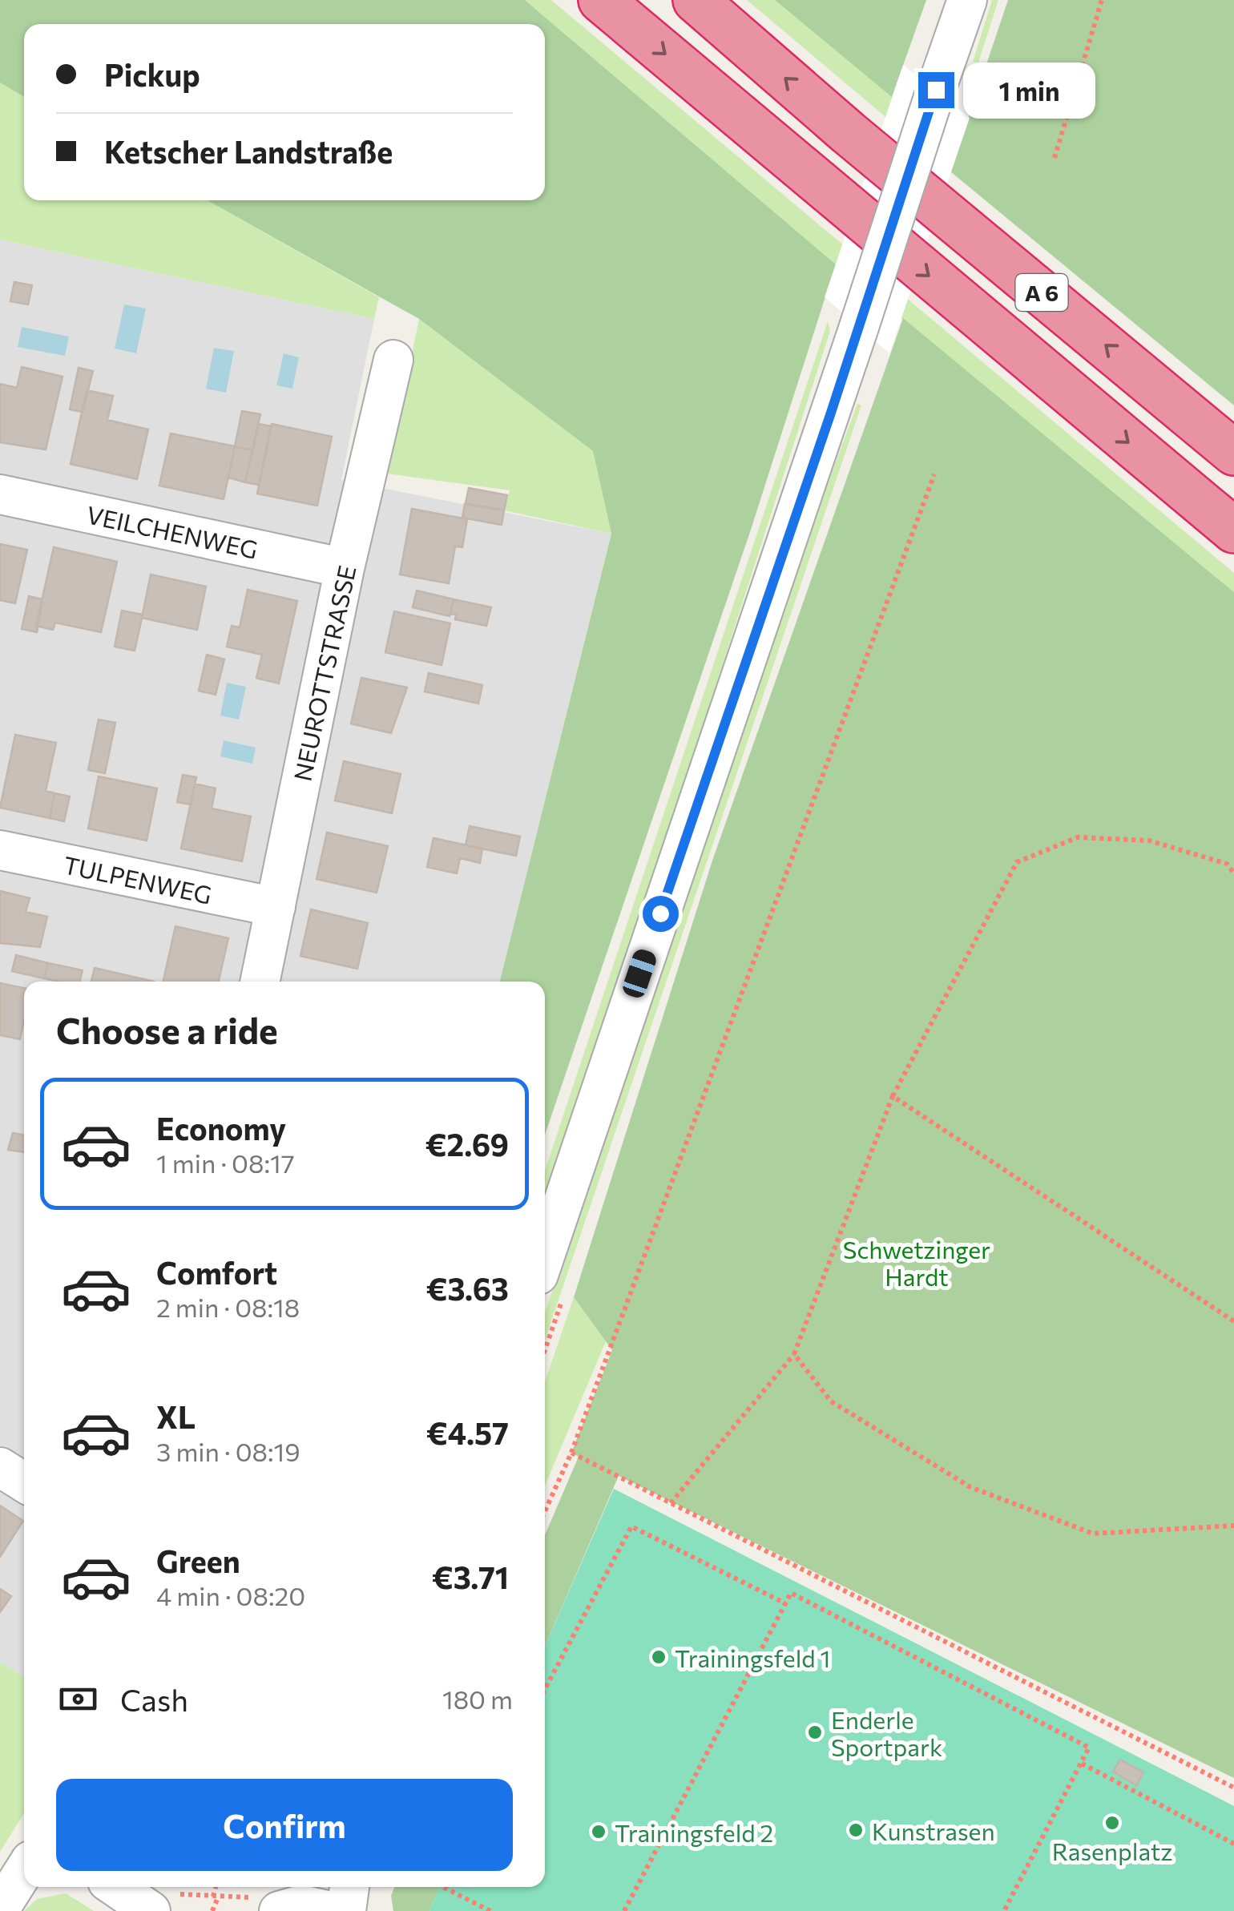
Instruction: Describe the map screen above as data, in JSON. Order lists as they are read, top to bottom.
{
  "streets": {
    "highway": ["A 6"],
    "street": ["VEILCHENWEG", "NEUROTTSTRASSE", "TULPENWEG"]
  },
  "crossings": [
    ["VEILCHENWEG", "NEUROTTSTRASSE"],
    ["NEUROTTSTRASSE", "TULPENWEG"]
  ],
  "parks": ["Schwetzinger Hardt"],
  "places": [
    "Trainingsfeld 1",
    "Enderle Sportpark",
    "Rasenplatz",
    "Kunstrasen",
    "Trainingsfeld 2"
  ],
  "page": {
    "banner": ["Pickup", "Ketscher Landstraße"],
    "bubble": "1 min",
    "heading": "Choose a ride",
    "list": [
      {
        "name": "Economy",
        "note": "1 min · 08:17",
        "value": "€2.69"
      },
      {
        "name": "Comfort",
        "note": "2 min · 08:18",
        "value": "€3.63"
      },
      {
        "name": "XL",
        "note": "3 min · 08:19",
        "value": "€4.57"
      },
      {
        "name": "Green",
        "note": "4 min · 08:20",
        "value": "€3.71"
      }
    ],
    "pay": ["Cash", "180 m"],
    "buttons": "Confirm"
  }
}
